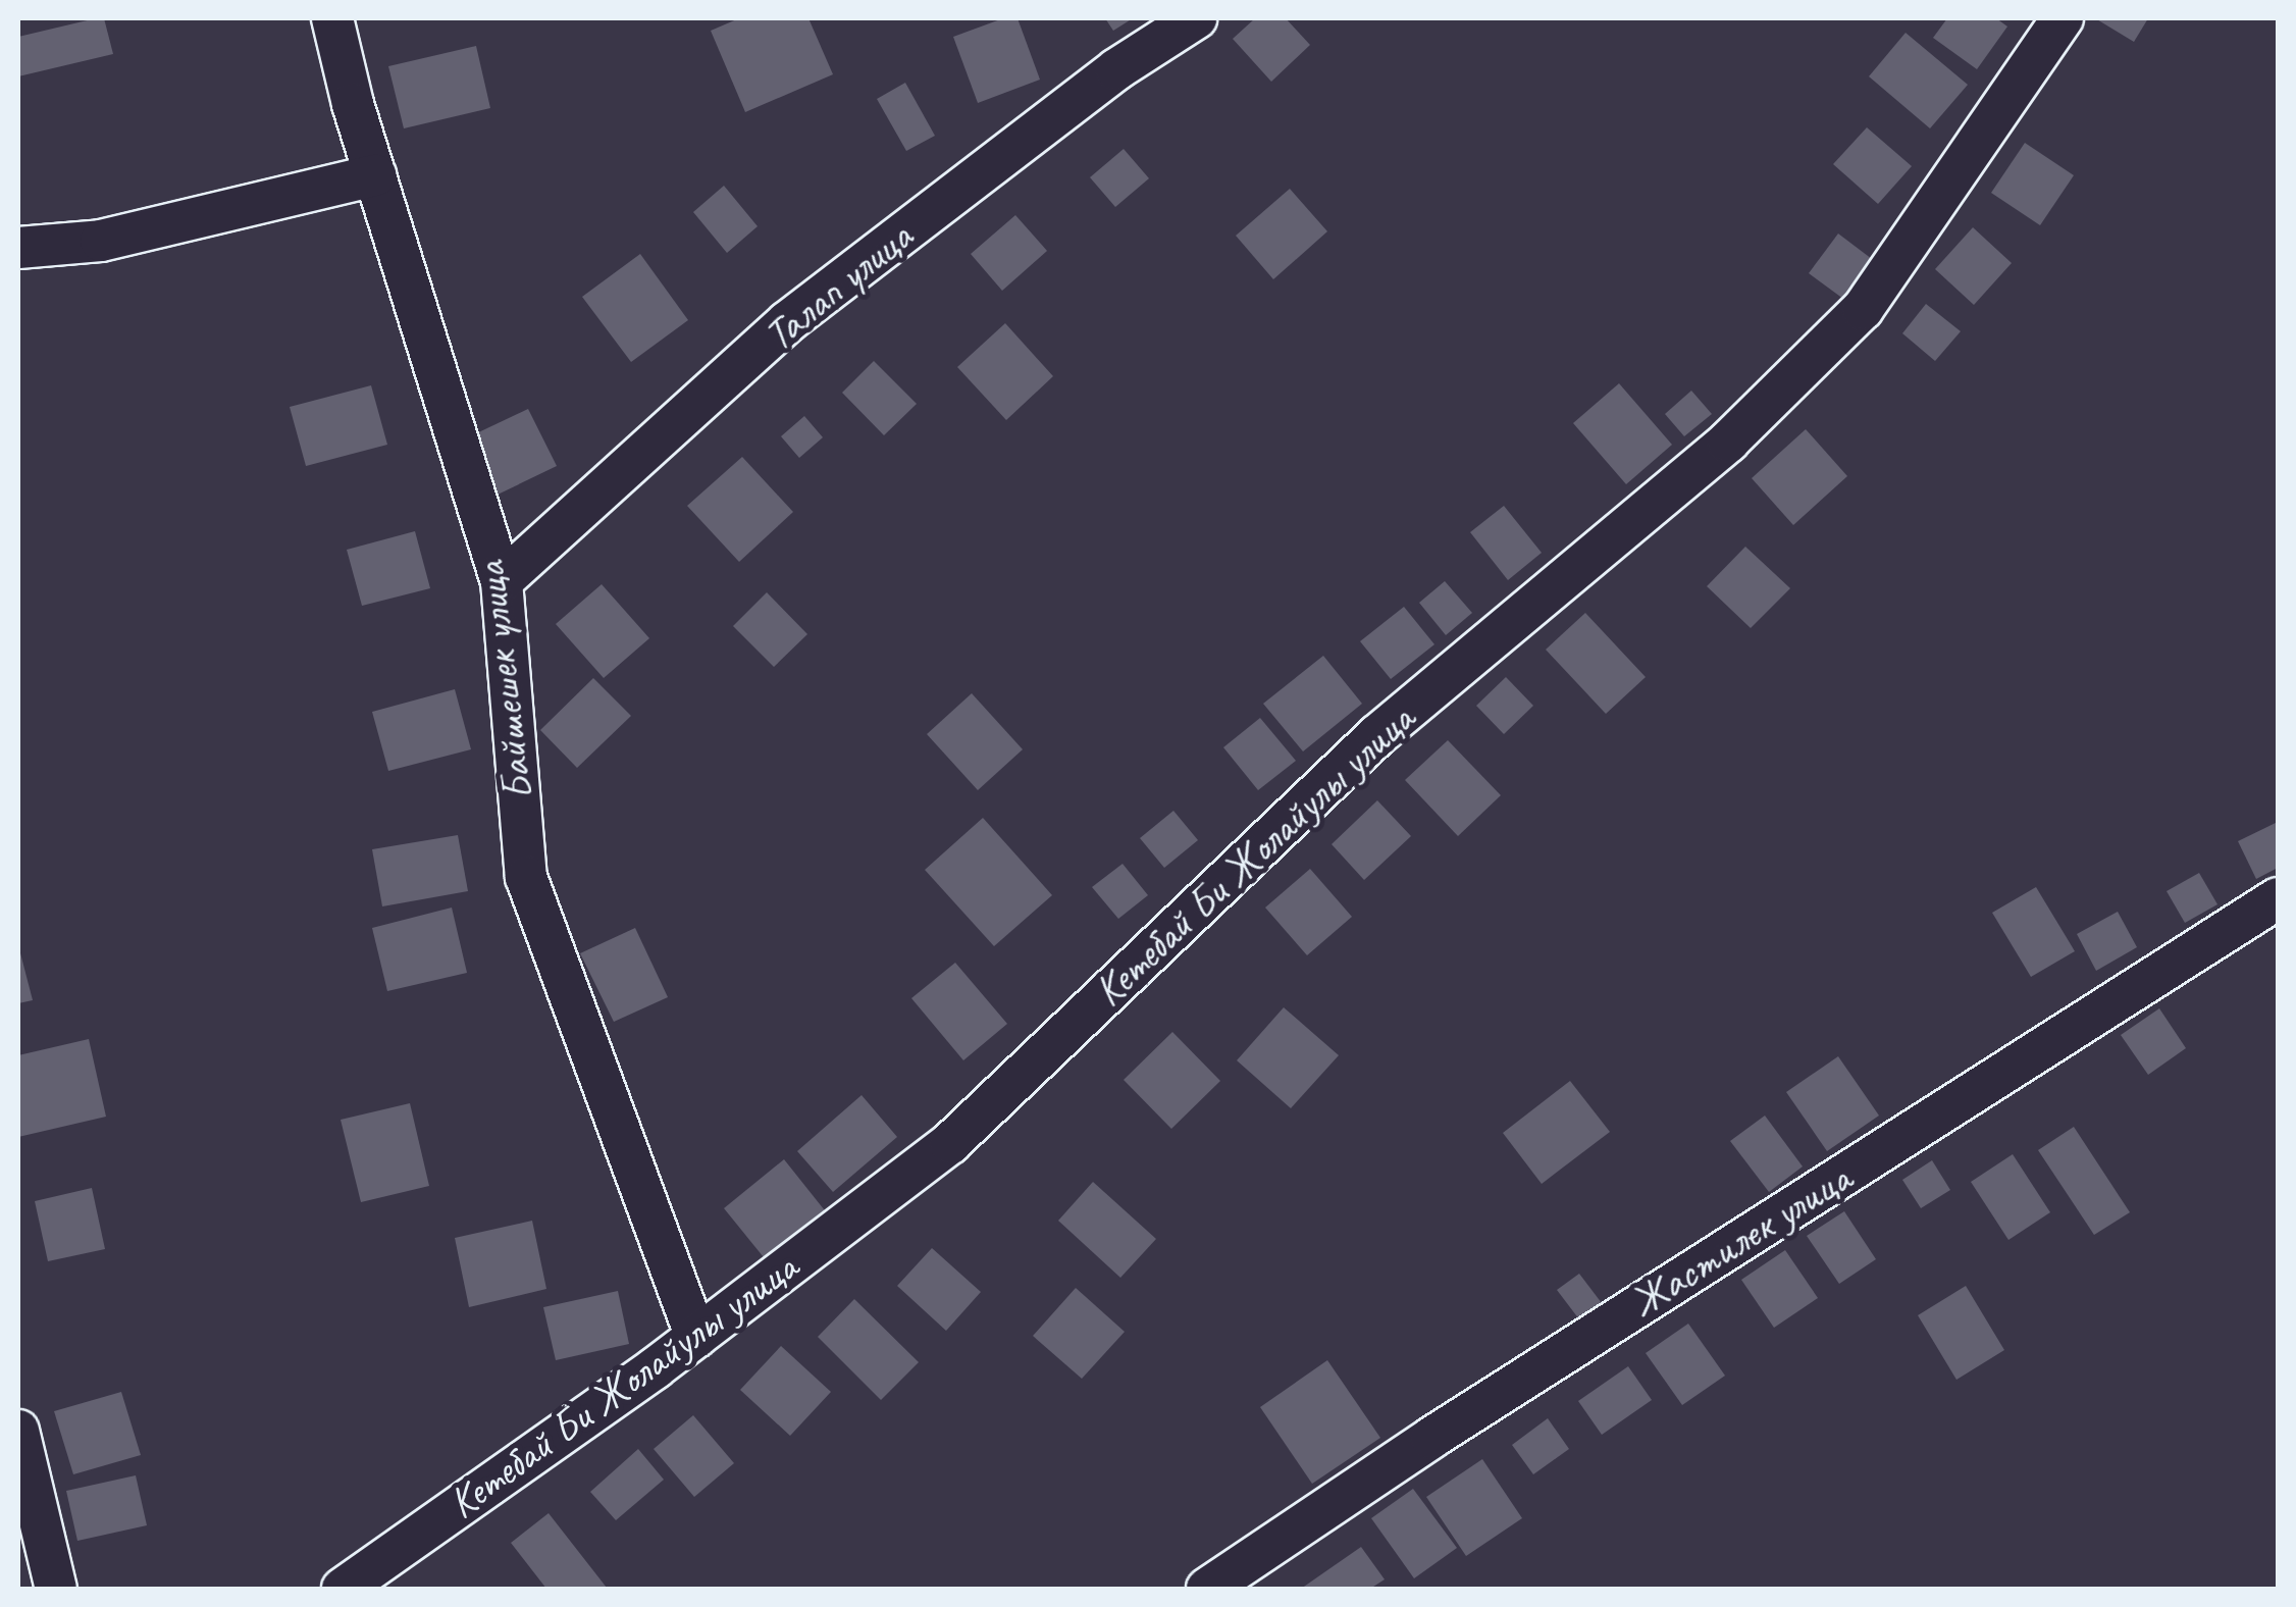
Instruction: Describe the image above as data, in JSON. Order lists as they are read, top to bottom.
{
  "streets": {
    "street": [
      "Талап улица",
      "Байшешек улица",
      "Кетебай Би Жолайулы улица",
      "Жастилек улица"
    ]
  },
  "crossings": [
    ["Талап улица", "Байшешек улица"],
    ["Байшешек улица", "Кетебай Би Жолайулы улица"]
  ]
}
